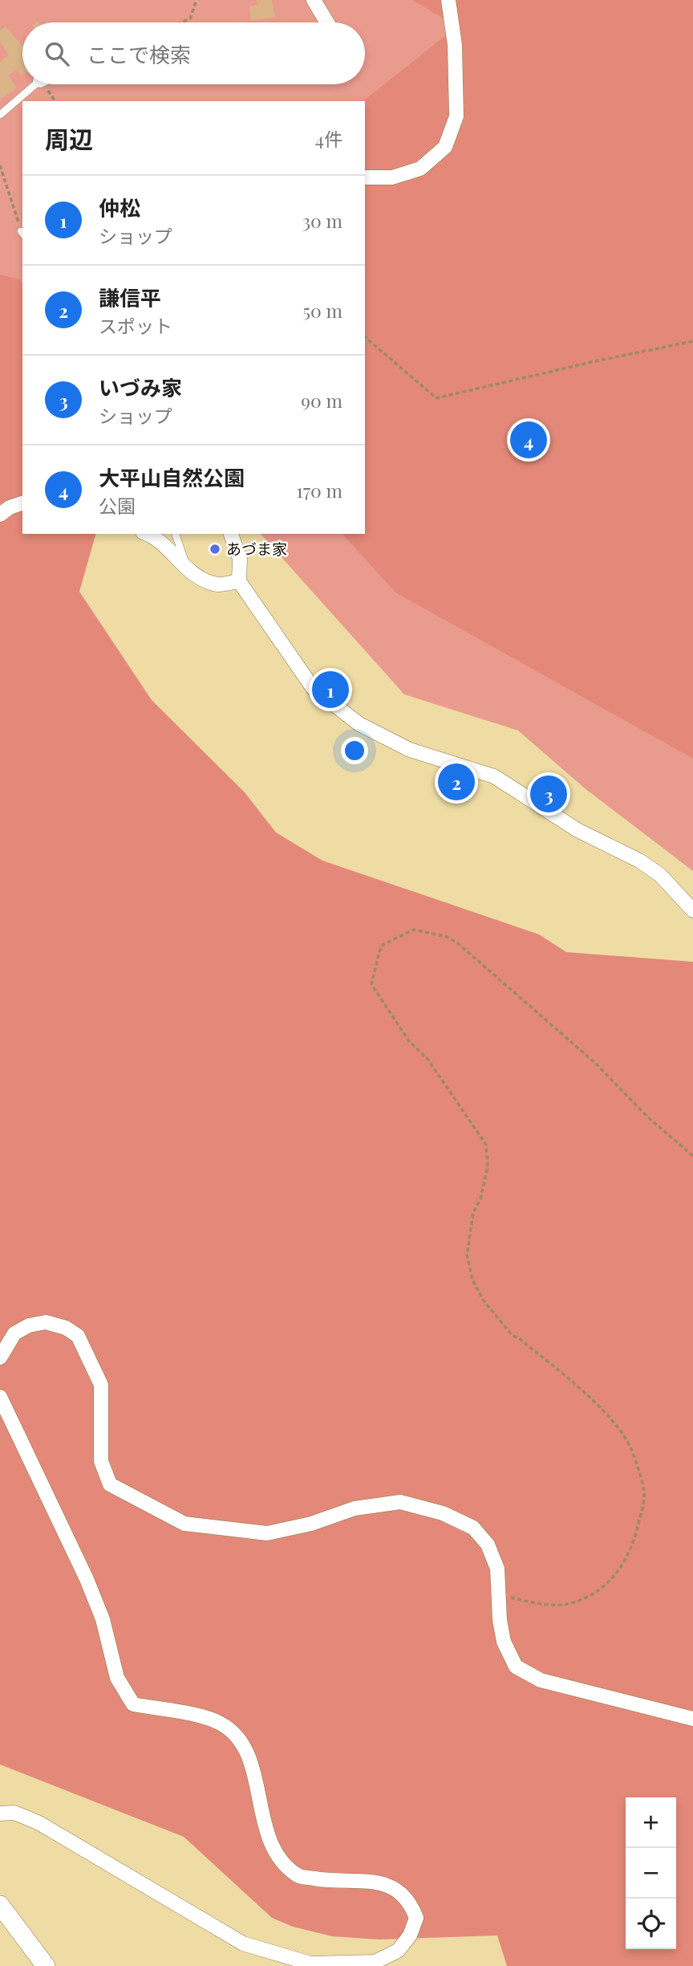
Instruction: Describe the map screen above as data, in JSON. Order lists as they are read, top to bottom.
{
  "places": ["あづま家"],
  "page": {
    "search": "ここで検索",
    "heading": ["周辺", "4件"],
    "list": [
      {
        "mark": "1",
        "name": "仲松",
        "note": "ショップ",
        "value": "30 m"
      },
      {
        "mark": "2",
        "name": "謙信平",
        "note": "スポット",
        "value": "50 m"
      },
      {
        "mark": "3",
        "name": "いづみ家",
        "note": "ショップ",
        "value": "90 m"
      },
      {
        "mark": "4",
        "name": "大平山自然公園",
        "note": "公園",
        "value": "170 m"
      }
    ],
    "pins": [
      "4",
      "1",
      "2",
      "3"
    ],
    "map_buttons": ["+", "−"]
  }
}
